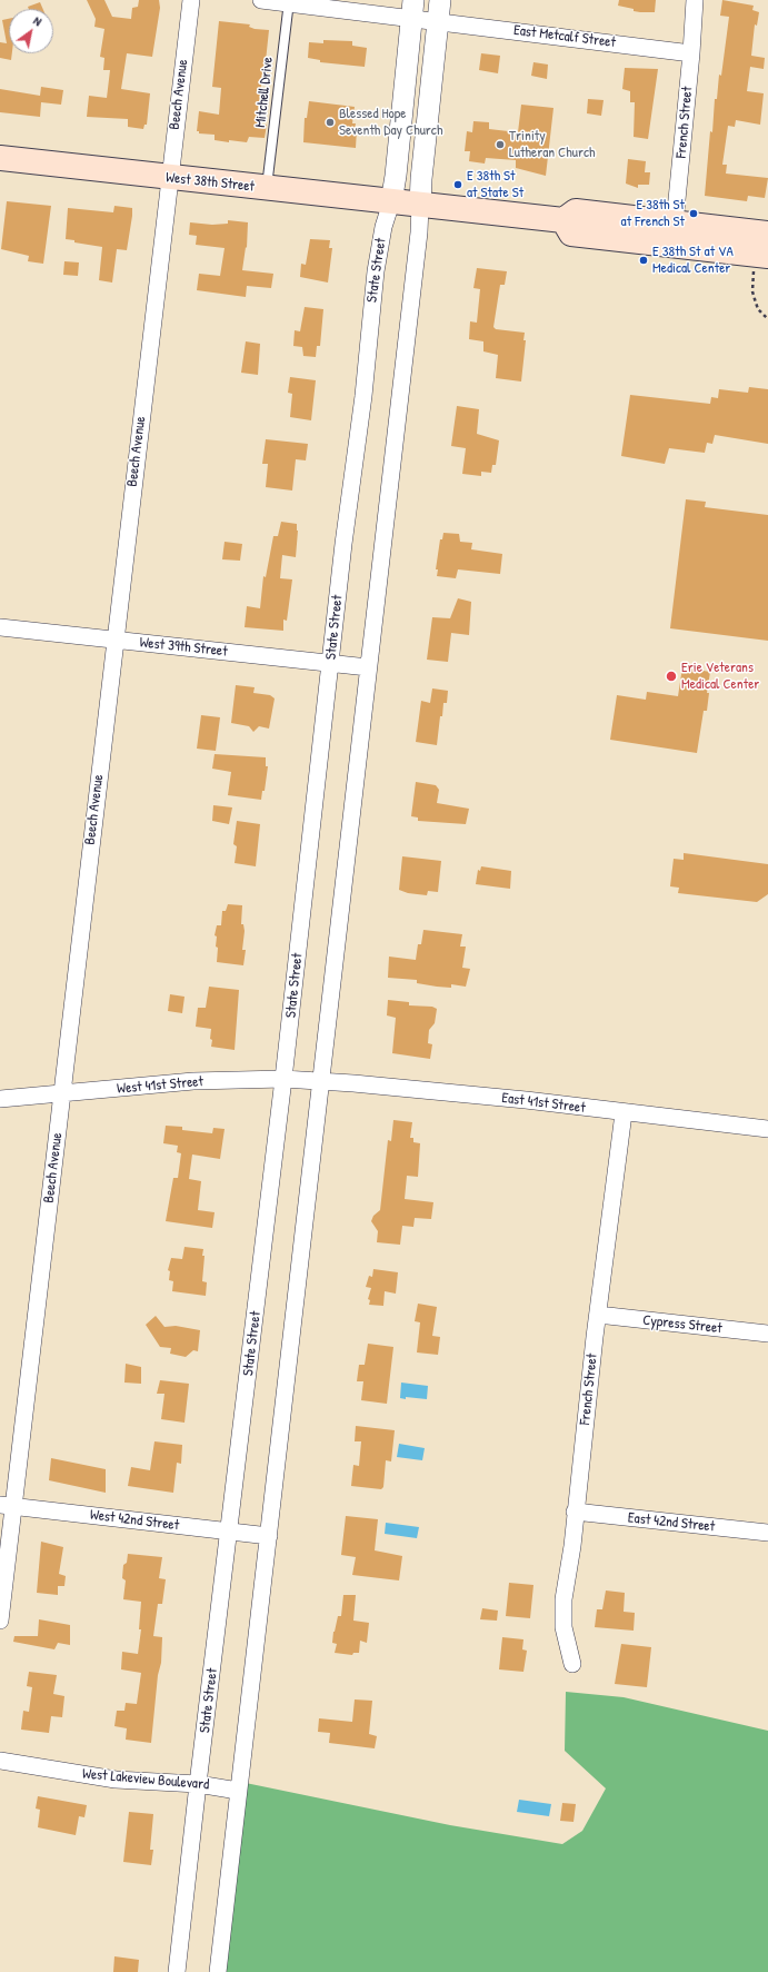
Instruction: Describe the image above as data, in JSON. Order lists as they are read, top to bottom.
{
  "streets": {
    "main road": ["West 38th Street"],
    "street": [
      "East Metcalf Street",
      "Beech Avenue",
      "French Street",
      "State Street",
      "West 39th Street",
      "West 41st Street",
      "East 41st Street",
      "Cypress Street",
      "West 42nd Street",
      "East 42nd Street",
      "West Lakeview Boulevard"
    ],
    "lane": ["Mitchell Drive"]
  },
  "crossings": [
    ["East Metcalf Street", "Mitchell Drive"],
    ["East Metcalf Street", "French Street"],
    ["East Metcalf Street", "State Street"],
    ["Mitchell Drive", "West 38th Street"],
    ["Beech Avenue", "West 38th Street"],
    ["Beech Avenue", "West 39th Street"],
    ["Beech Avenue", "West 41st Street"],
    ["Beech Avenue", "West 42nd Street"],
    ["French Street", "West 38th Street"],
    ["French Street", "East 41st Street"],
    ["French Street", "Cypress Street"],
    ["French Street", "East 42nd Street"],
    ["West 38th Street", "State Street"],
    ["State Street", "West 39th Street"],
    ["State Street", "West 41st Street"],
    ["State Street", "West 42nd Street"],
    ["State Street", "West Lakeview Boulevard"],
    ["West 41st Street", "East 41st Street"]
  ],
  "places": [
    "Blessed Hope Seventh Day Church",
    "Trinity Lutheran Church",
    "E 38th St at State St",
    "E 38th St at French St",
    "E 38th St at VA Medical Center",
    "Erie Veterans Medical Center"
  ],
  "north": "top right"
}
